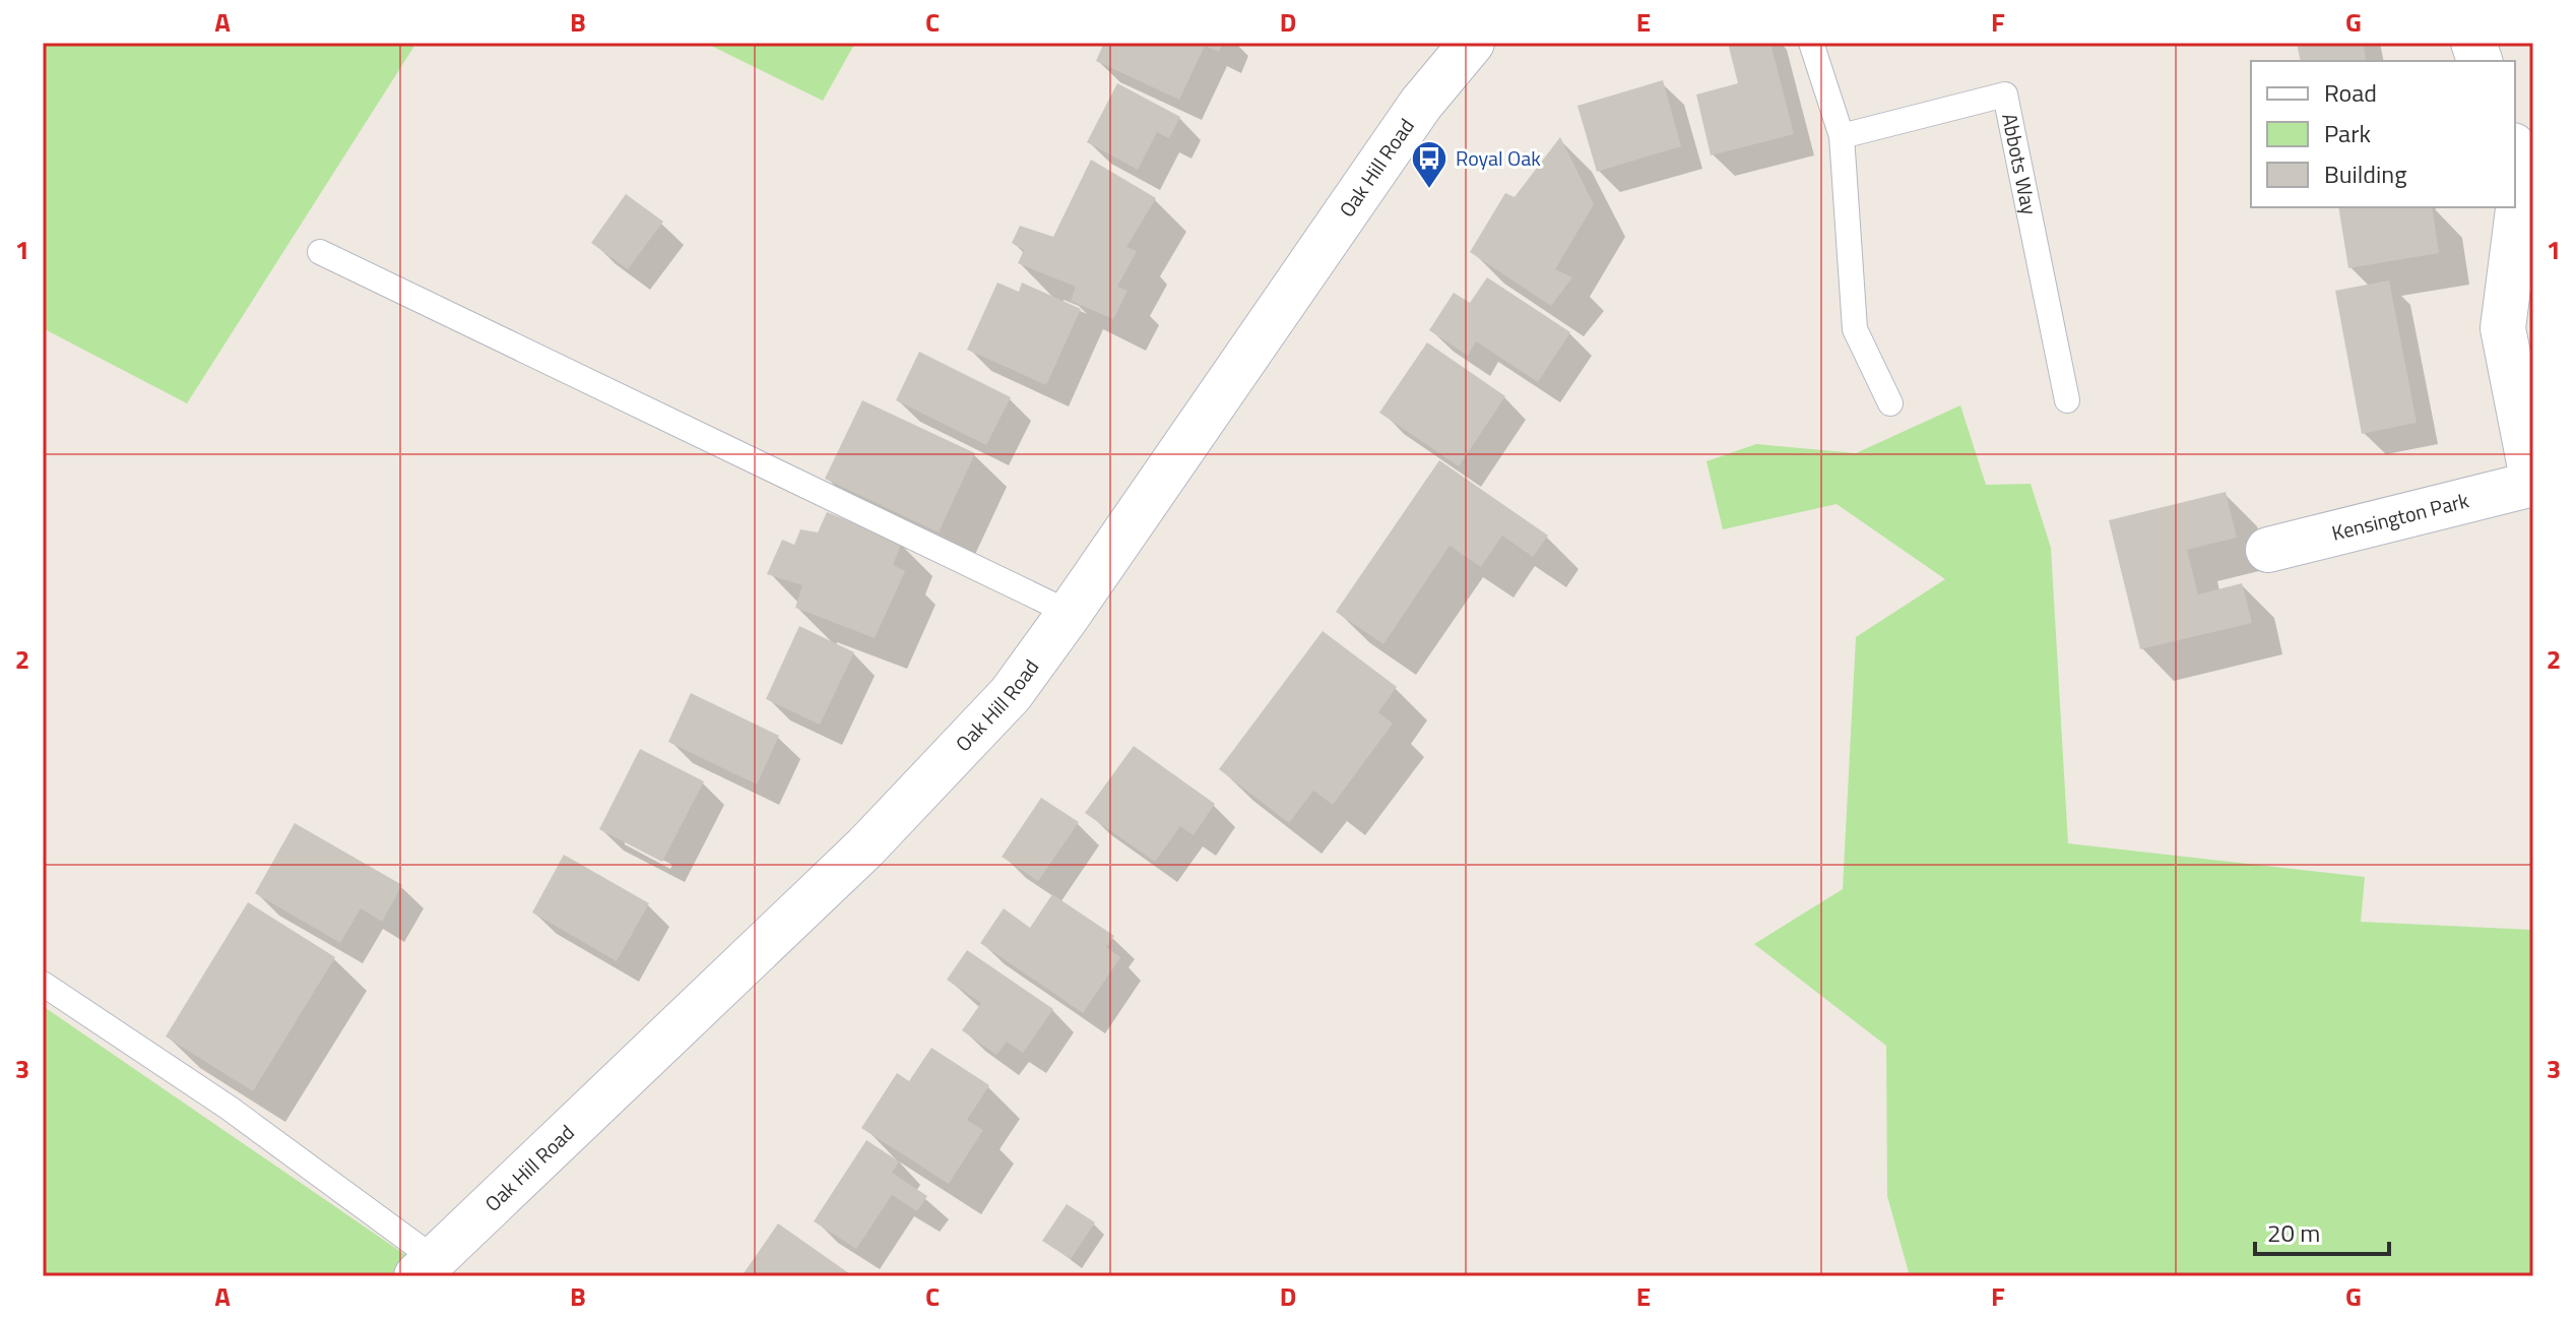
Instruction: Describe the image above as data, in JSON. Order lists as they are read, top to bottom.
{
  "streets": {
    "main road": ["Oak Hill Road", "Kensington Park"],
    "lane": ["Abbots Way"]
  },
  "places": {
    "bus stop": ["Royal Oak"]
  },
  "legend": ["Road", "Park", "Building"],
  "scale_bar": "20 m",
  "grid": {
    "columns": [
      "A",
      "B",
      "C",
      "D",
      "E",
      "F",
      "G"
    ],
    "rows": ["1", "2", "3"]
  }
}
